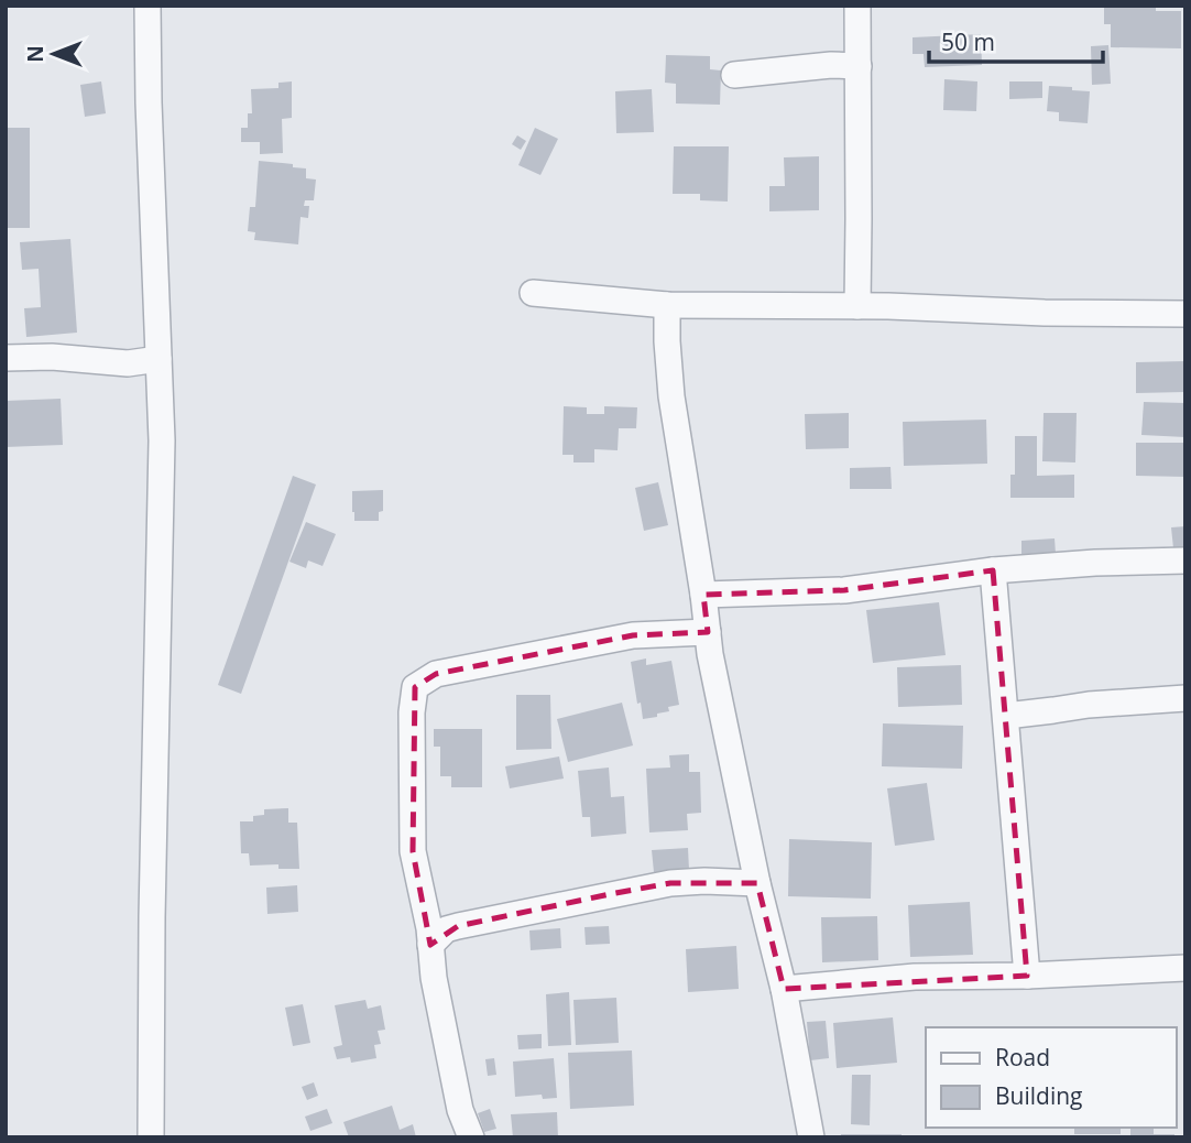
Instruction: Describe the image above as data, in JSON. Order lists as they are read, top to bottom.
{
  "legend": ["Road", "Building"],
  "scale_bar": "50 m",
  "north": "left"
}
